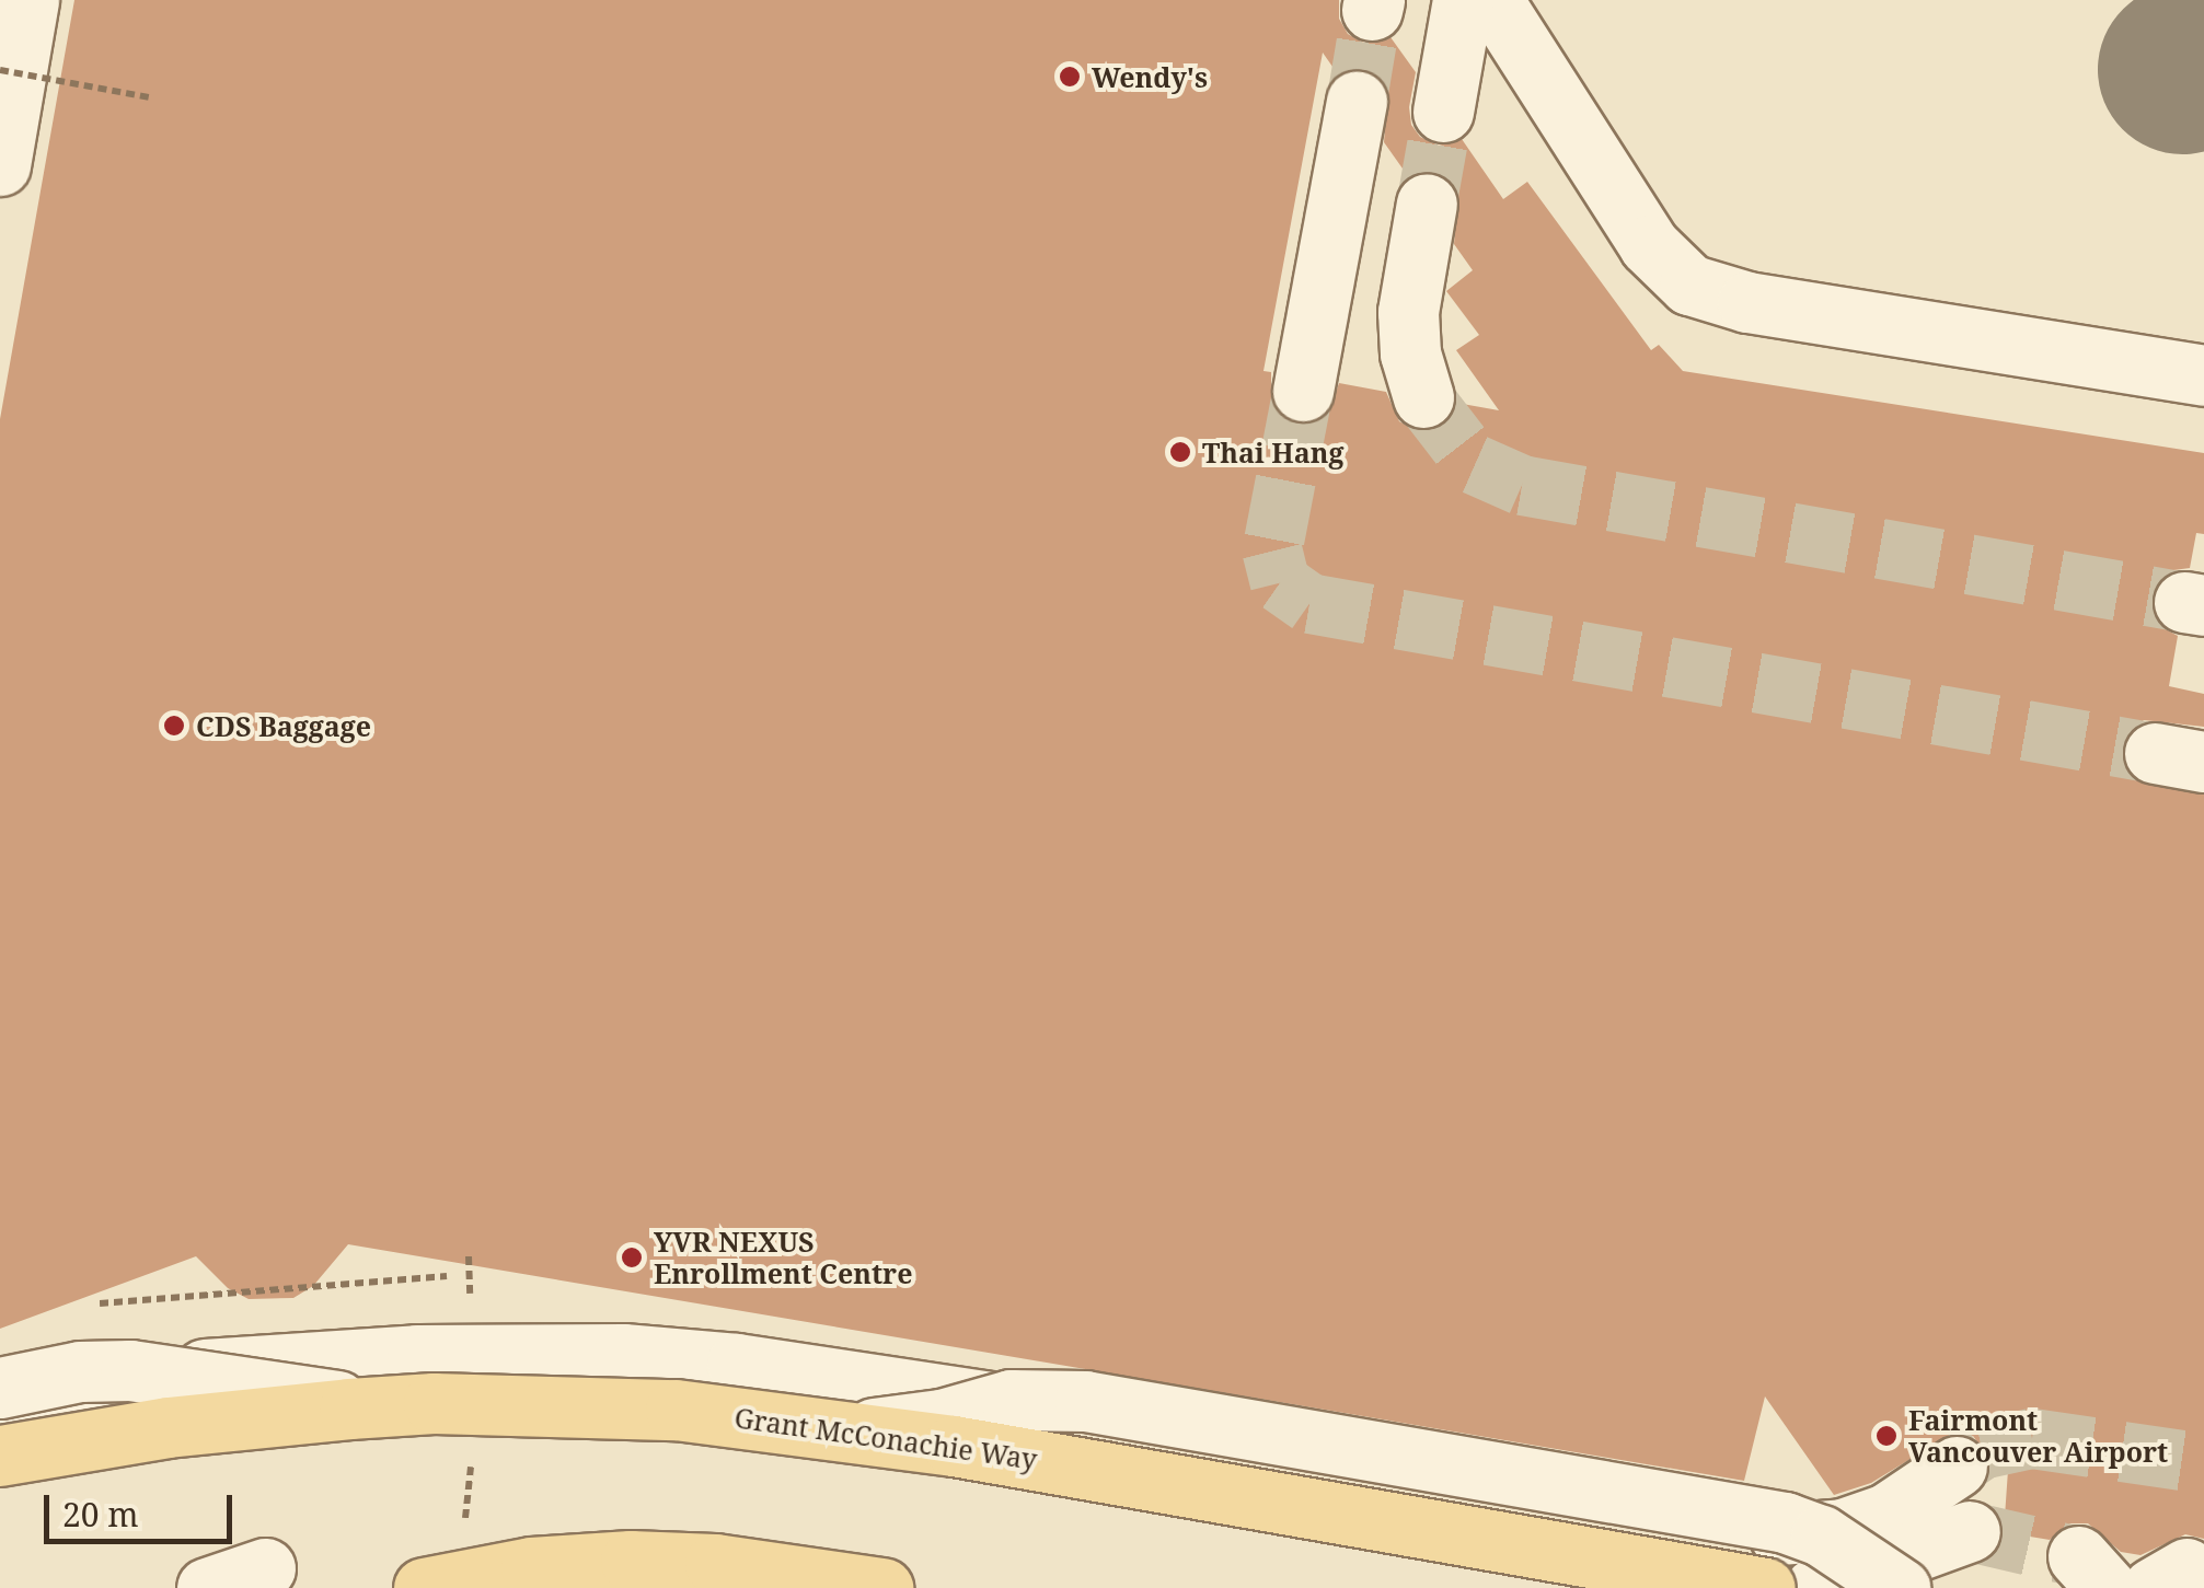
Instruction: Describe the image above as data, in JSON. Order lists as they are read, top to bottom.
{
  "streets": {
    "main road": ["Grant McConachie Way"]
  },
  "places": [
    "Wendy's",
    "Thai Hang",
    "CDS Baggage",
    "YVR NEXUS Enrollment Centre",
    "Fairmont Vancouver Airport"
  ],
  "scale_bar": "20 m"
}
